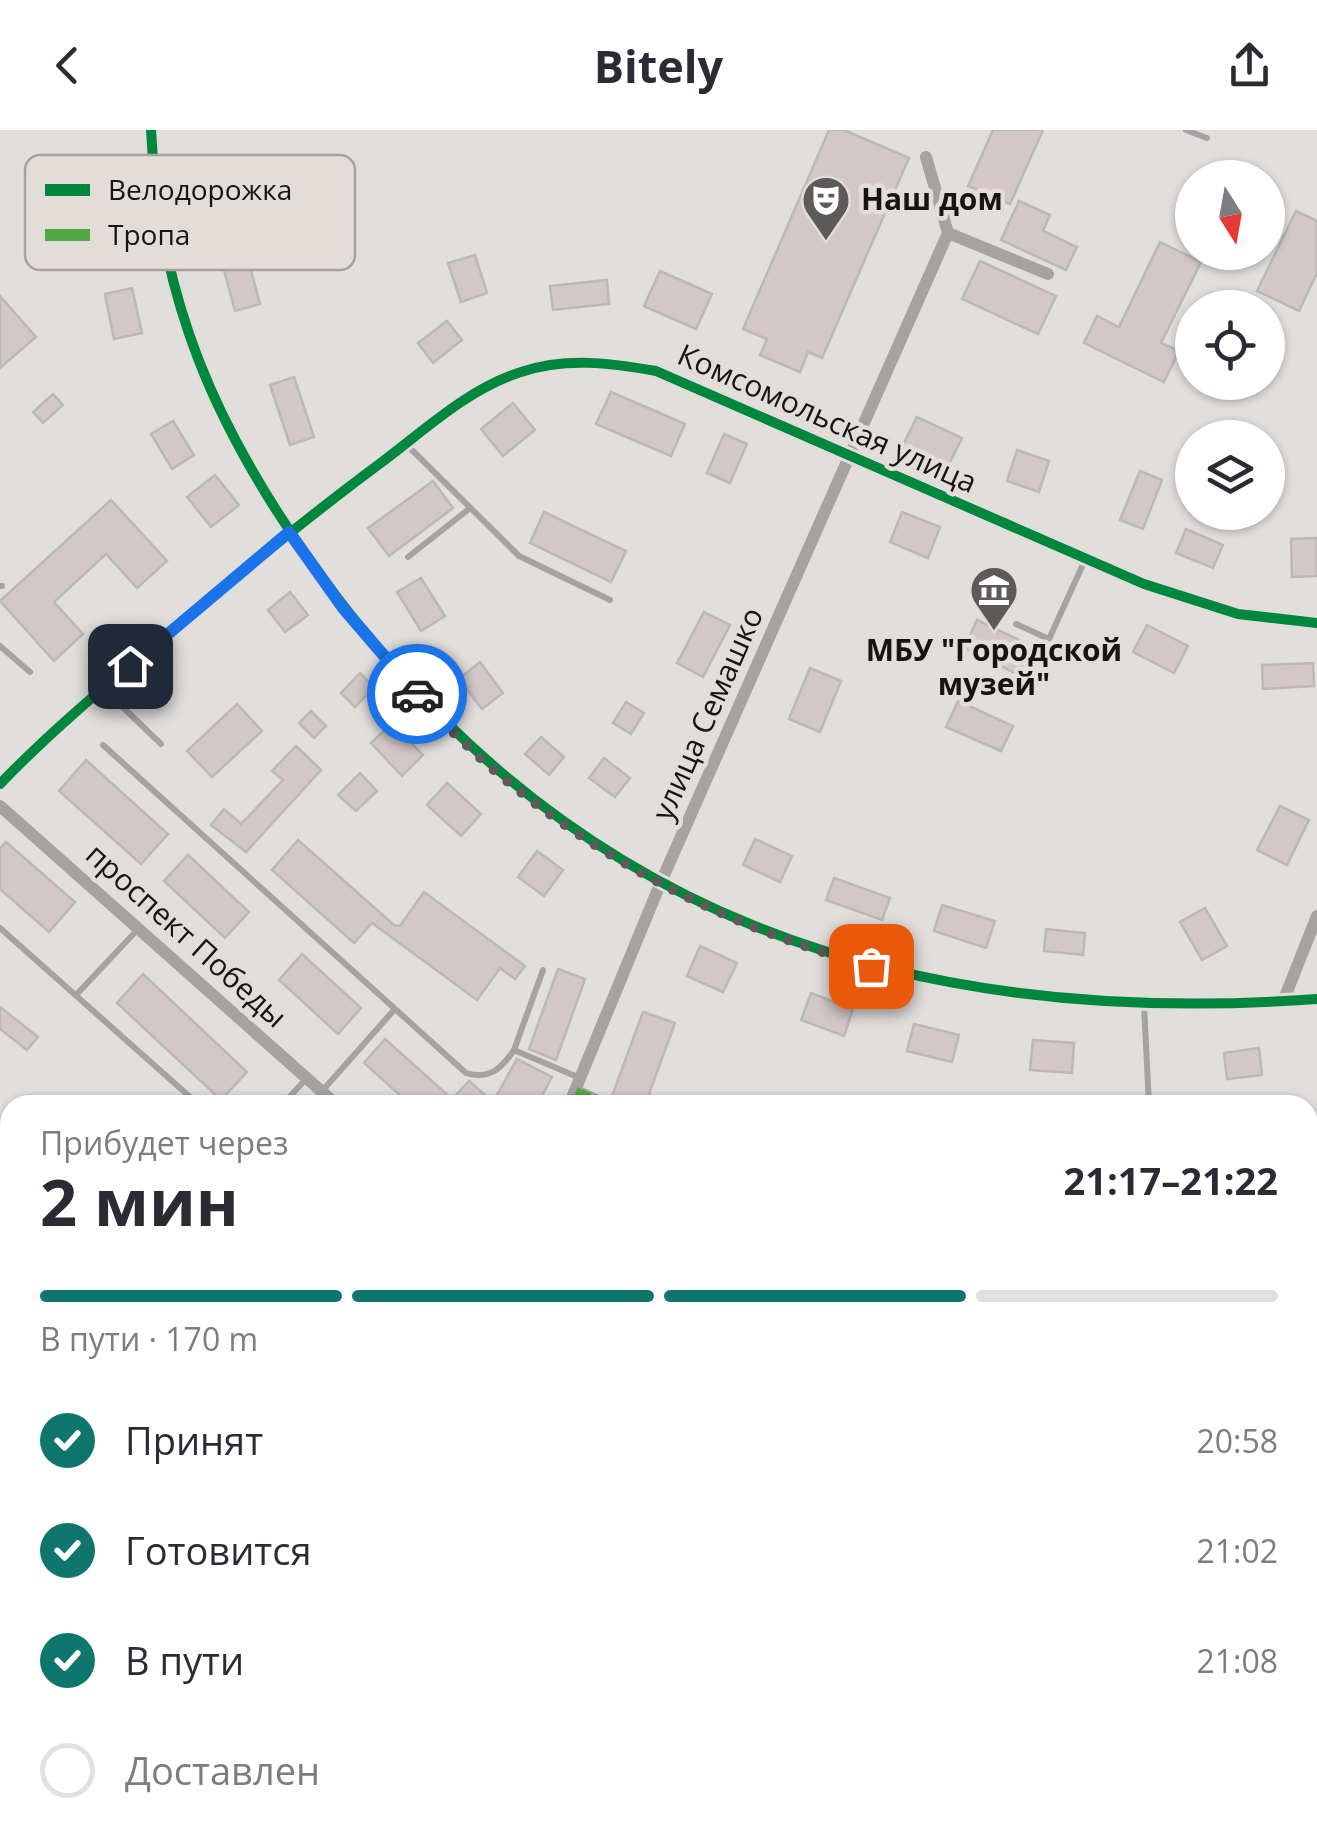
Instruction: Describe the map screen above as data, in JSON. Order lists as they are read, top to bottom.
{
  "streets": {
    "street": ["Комсомольская улица", "улица Семашко", "проспект Победы"]
  },
  "crossings": [
    ["Комсомольская улица", "улица Семашко"]
  ],
  "places": {
    "theatre": ["Наш дом"],
    "museum": ["МБУ \"Городской музей\""]
  },
  "legend": ["Велодорожка", "Тропа"],
  "north": "bottom",
  "page": {
    "header": "Bitely",
    "heading": ["2 мин", "Прибудет через", "21:17–21:22"],
    "bar": "В пути · 170 m",
    "list": [
      ["Принят", "20:58"],
      ["Готовится", "21:02"],
      ["В пути", "21:08"],
      "Доставлен"
    ]
  }
}
